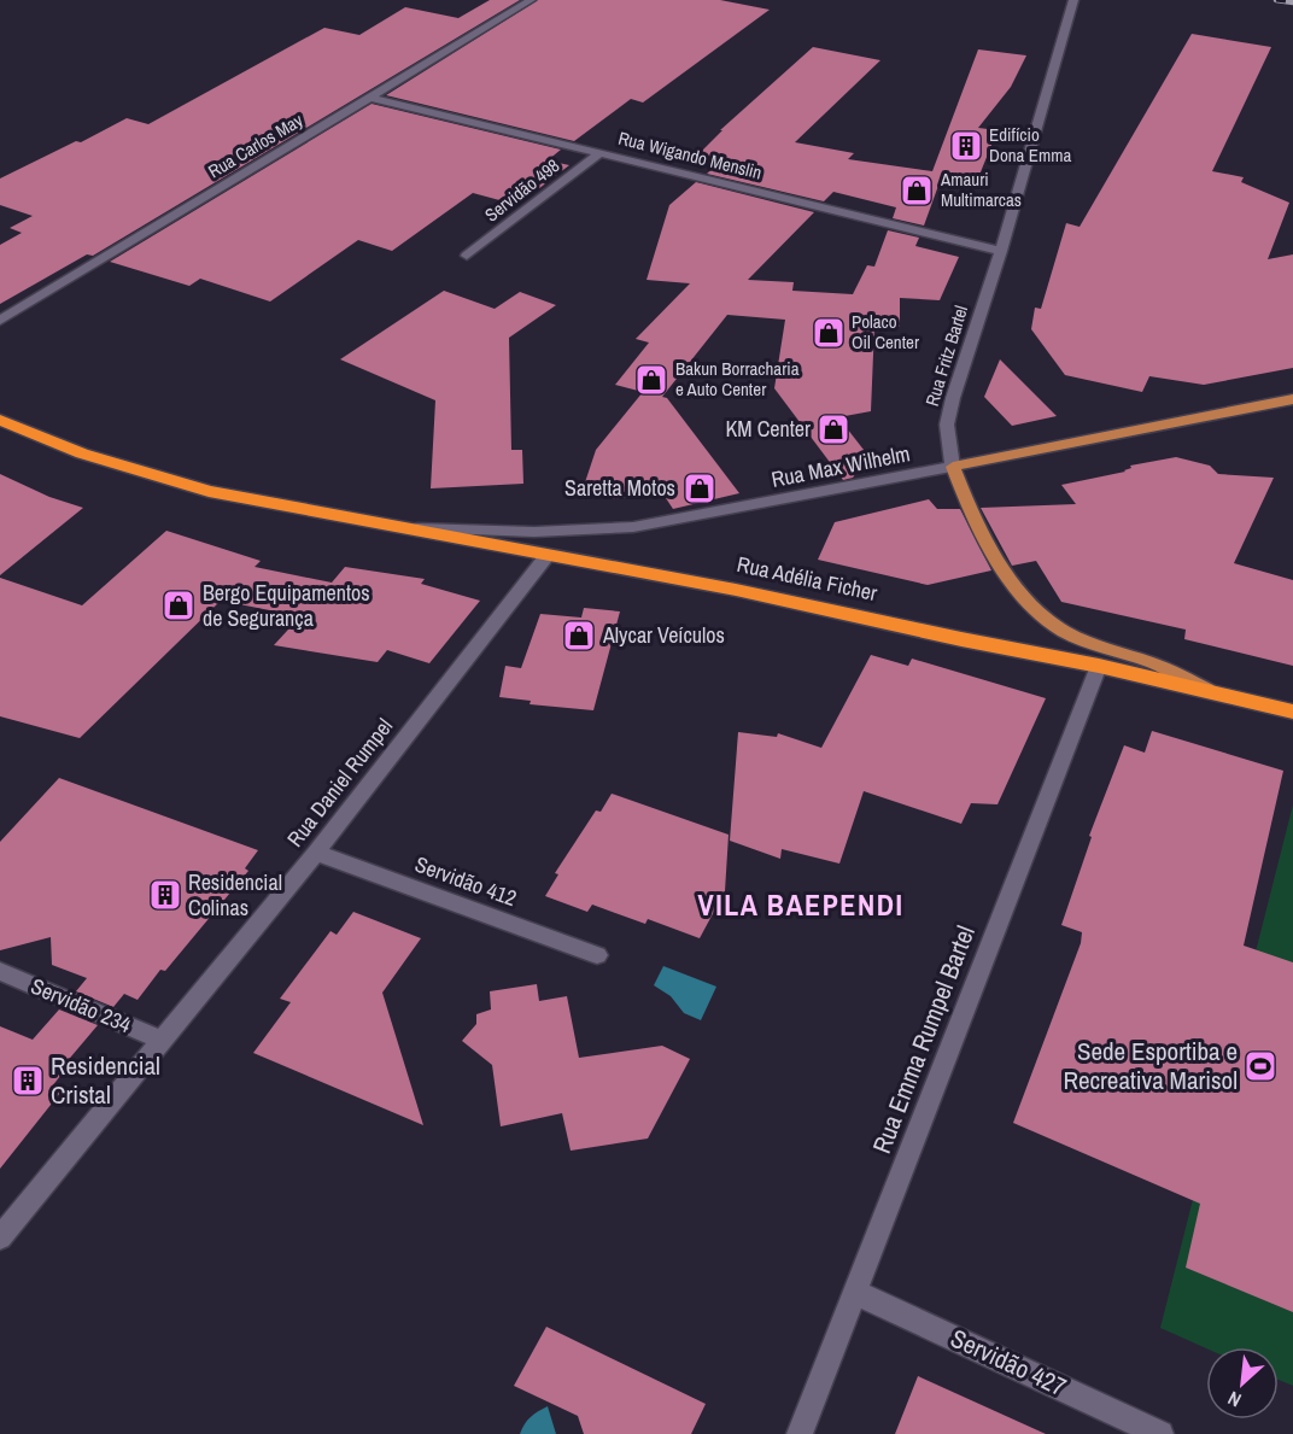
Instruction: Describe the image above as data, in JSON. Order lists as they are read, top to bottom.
{
  "streets": {
    "highway": ["Rua Adélia Ficher"],
    "main road": ["Rua Fritz Bartel", "Rua Max Wilhelm"],
    "street": [
      "Rua Carlos May",
      "Rua Wigando Menslin",
      "Servidão 498",
      "Rua Daniel Rumpel",
      "Servidão 412",
      "Servidão 234",
      "Rua Emma Rumpel Bartel",
      "Servidão 427"
    ]
  },
  "crossings": [
    ["Rua Carlos May", "Rua Wigando Menslin"],
    ["Rua Wigando Menslin", "Servidão 498"],
    ["Rua Wigando Menslin", "Rua Fritz Bartel"],
    ["Rua Fritz Bartel", "Rua Max Wilhelm"],
    ["Rua Fritz Bartel", "Rua Adélia Ficher"],
    ["Rua Max Wilhelm", "Rua Adélia Ficher"],
    ["Rua Adélia Ficher", "Rua Daniel Rumpel"],
    ["Rua Adélia Ficher", "Rua Emma Rumpel Bartel"],
    ["Rua Daniel Rumpel", "Servidão 412"],
    ["Rua Daniel Rumpel", "Servidão 234"],
    ["Rua Emma Rumpel Bartel", "Servidão 427"]
  ],
  "districts": ["VILA BAEPENDI"],
  "places": {
    "building": ["Edifício Dona Emma", "Residencial Colinas", "Residencial Cristal"],
    "shop": [
      "Amauri Multimarcas",
      "Polaco Oil Center",
      "Bakun Borracharia e Auto Center",
      "KM Center",
      "Saretta Motos",
      "Bergo Equipamentos de Segurança",
      "Alycar Veículos"
    ],
    "sports": ["Sede Esportiba e Recreativa Marisol"]
  },
  "north": "bottom left"
}
